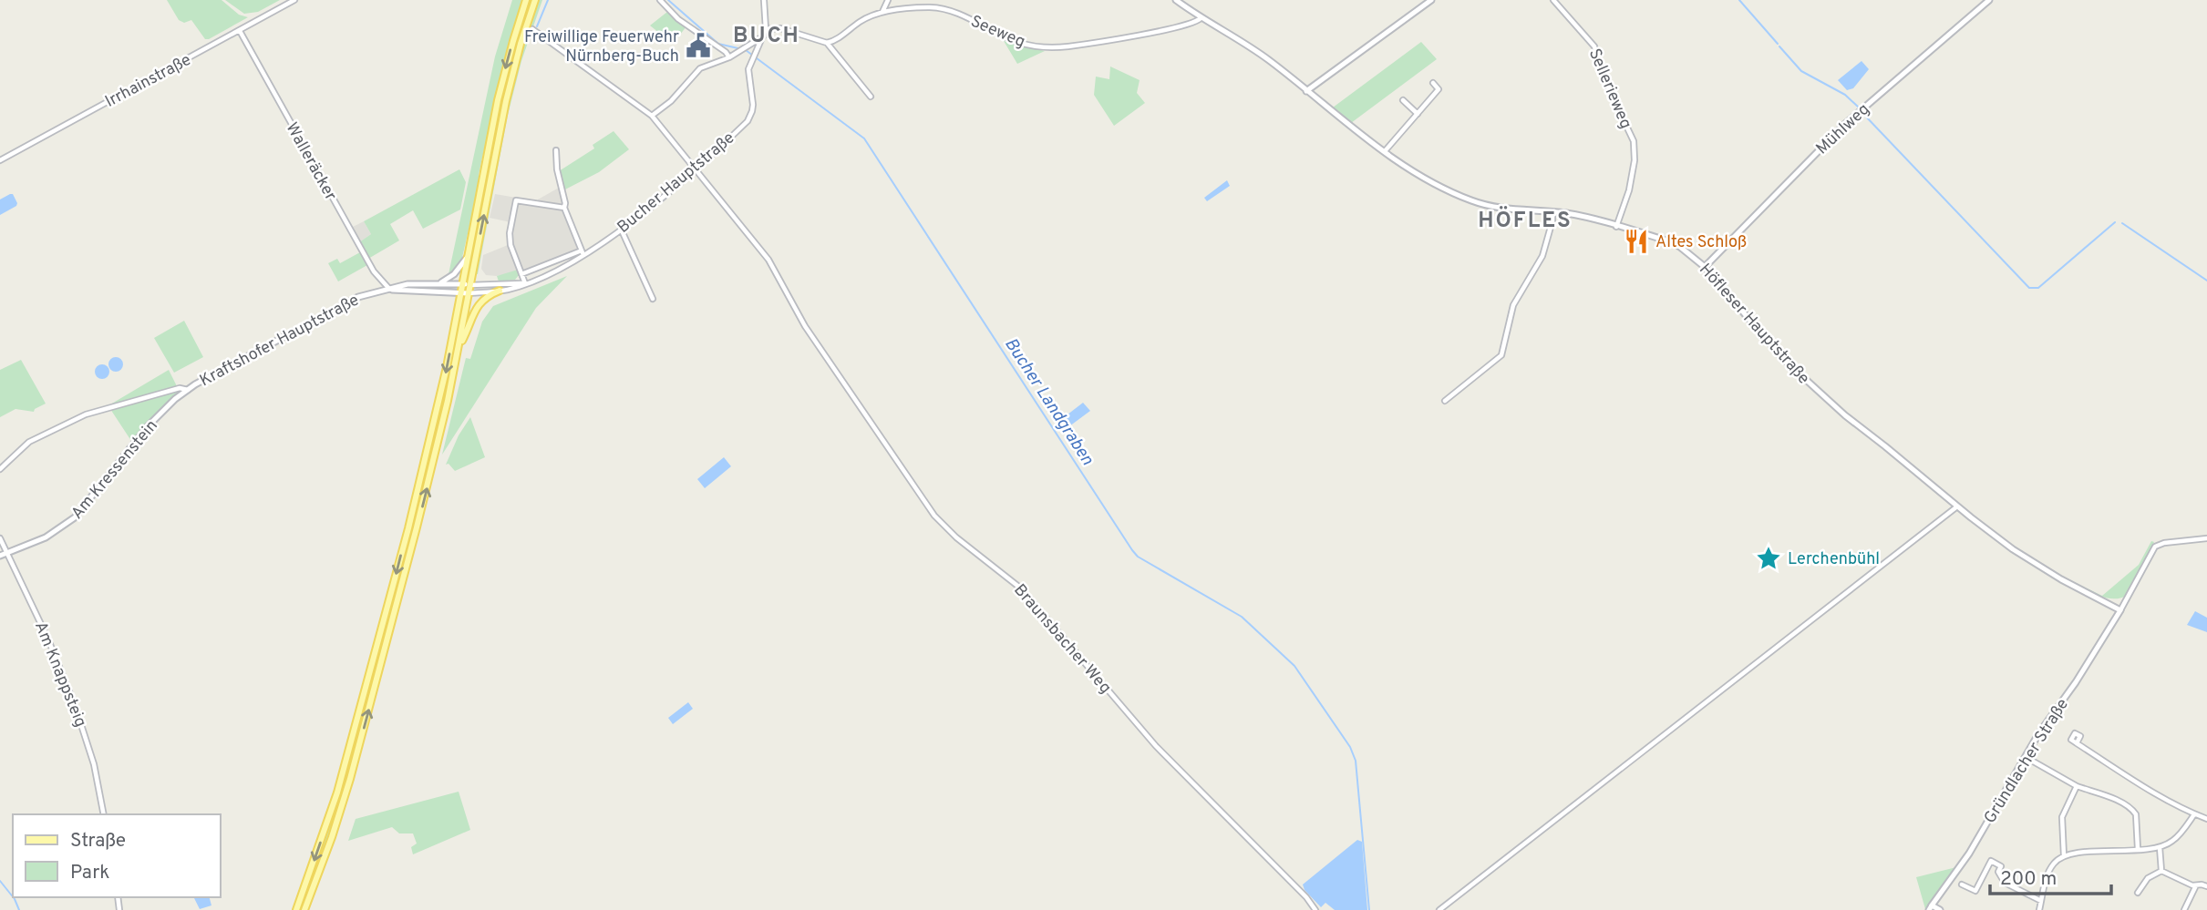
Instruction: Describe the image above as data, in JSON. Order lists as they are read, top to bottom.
{
  "streets": {
    "street": [
      "Seeweg",
      "Irrhainstraße",
      "Sellerieweg",
      "Mühlweg",
      "Walleräcker",
      "Bucher Hauptstraße",
      "Höfleser Hauptstraße",
      "Kraftshofer Hauptstraße",
      "Am Kressenstein",
      "Braunsbacher Weg",
      "Am Knappsteig",
      "Gründlacher Straße"
    ]
  },
  "crossings": [
    ["Seeweg", "Höfleser Hauptstraße"],
    ["Irrhainstraße", "Walleräcker"],
    ["Sellerieweg", "Höfleser Hauptstraße"],
    ["Mühlweg", "Höfleser Hauptstraße"],
    ["Walleräcker", "Kraftshofer Hauptstraße"],
    ["Bucher Hauptstraße", "Kraftshofer Hauptstraße"],
    ["Bucher Hauptstraße", "Braunsbacher Weg"],
    ["Höfleser Hauptstraße", "Gründlacher Straße"],
    ["Kraftshofer Hauptstraße", "Am Kressenstein"],
    ["Am Kressenstein", "Am Knappsteig"]
  ],
  "districts": ["BUCH", "HÖFLES"],
  "water": ["Bucher Landgraben"],
  "places": {
    "public building": ["Freiwillige Feuerwehr Nürnberg-Buch"],
    "restaurant": ["Altes Schloß"],
    "place": ["Lerchenbühl"]
  },
  "legend": ["Straße", "Park"],
  "scale_bar": "200 m"
}
